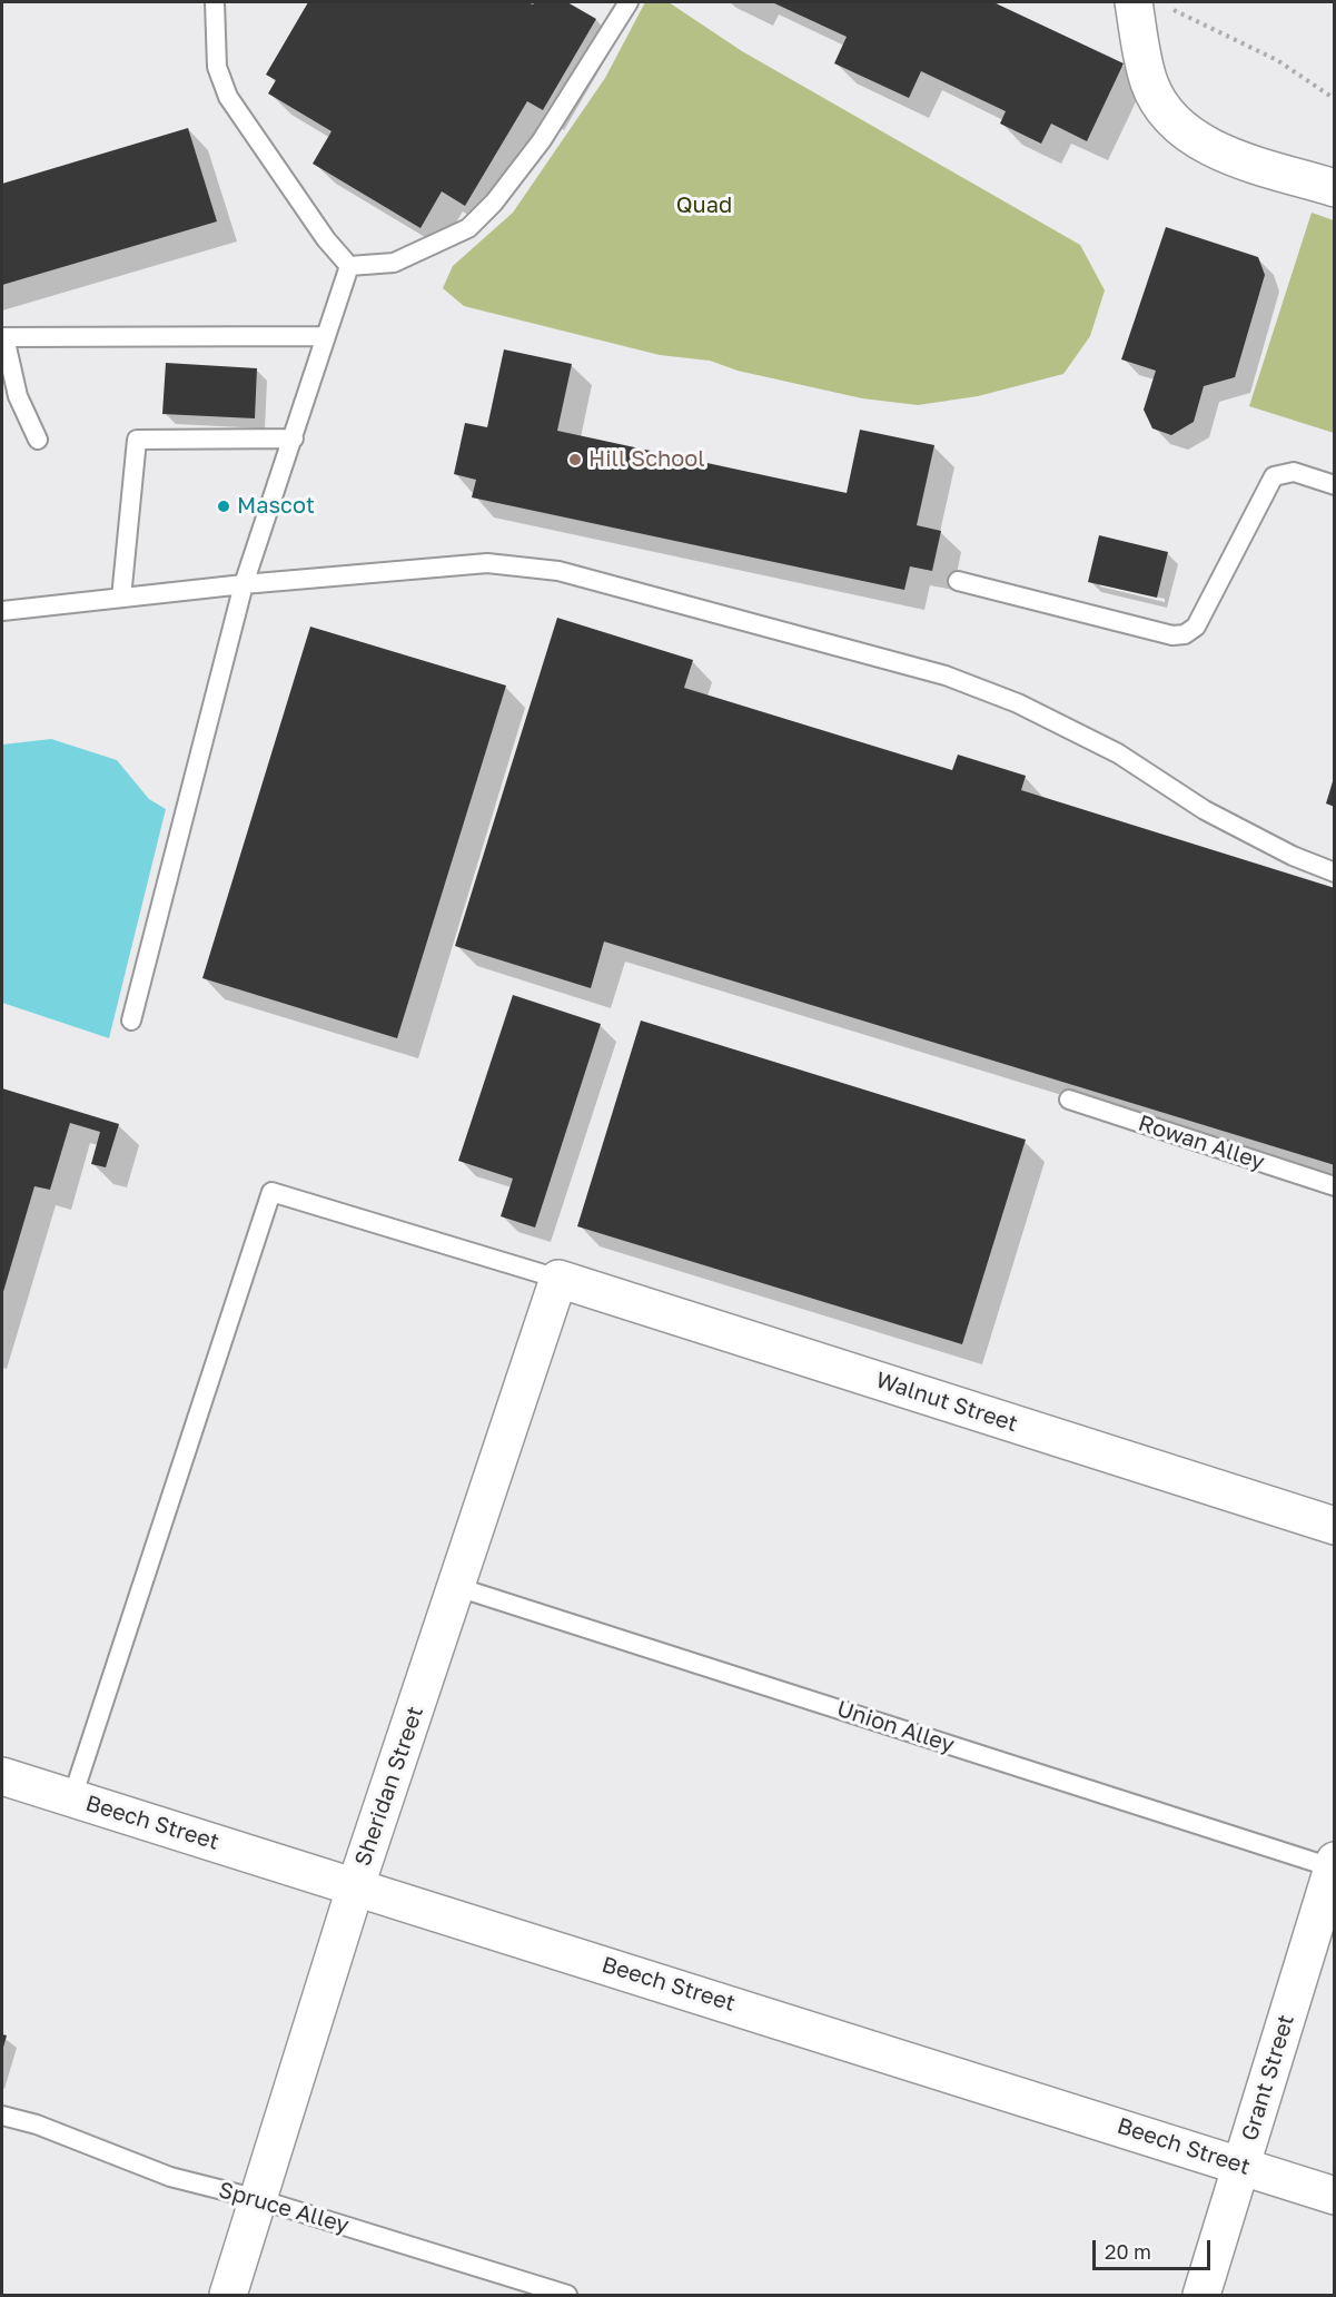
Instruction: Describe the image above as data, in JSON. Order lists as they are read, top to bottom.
{
  "streets": {
    "street": [
      "Walnut Street",
      "Sheridan Street",
      "Beech Street",
      "Grant Street"
    ],
    "lane": ["Rowan Alley", "Union Alley", "Spruce Alley"]
  },
  "crossings": [
    ["Walnut Street", "Sheridan Street"],
    ["Union Alley", "Sheridan Street"],
    ["Union Alley", "Grant Street"],
    ["Sheridan Street", "Beech Street"],
    ["Sheridan Street", "Spruce Alley"],
    ["Beech Street", "Grant Street"]
  ],
  "parks": ["Quad"],
  "places": ["Hill School", "Mascot"],
  "scale_bar": "20 m"
}
